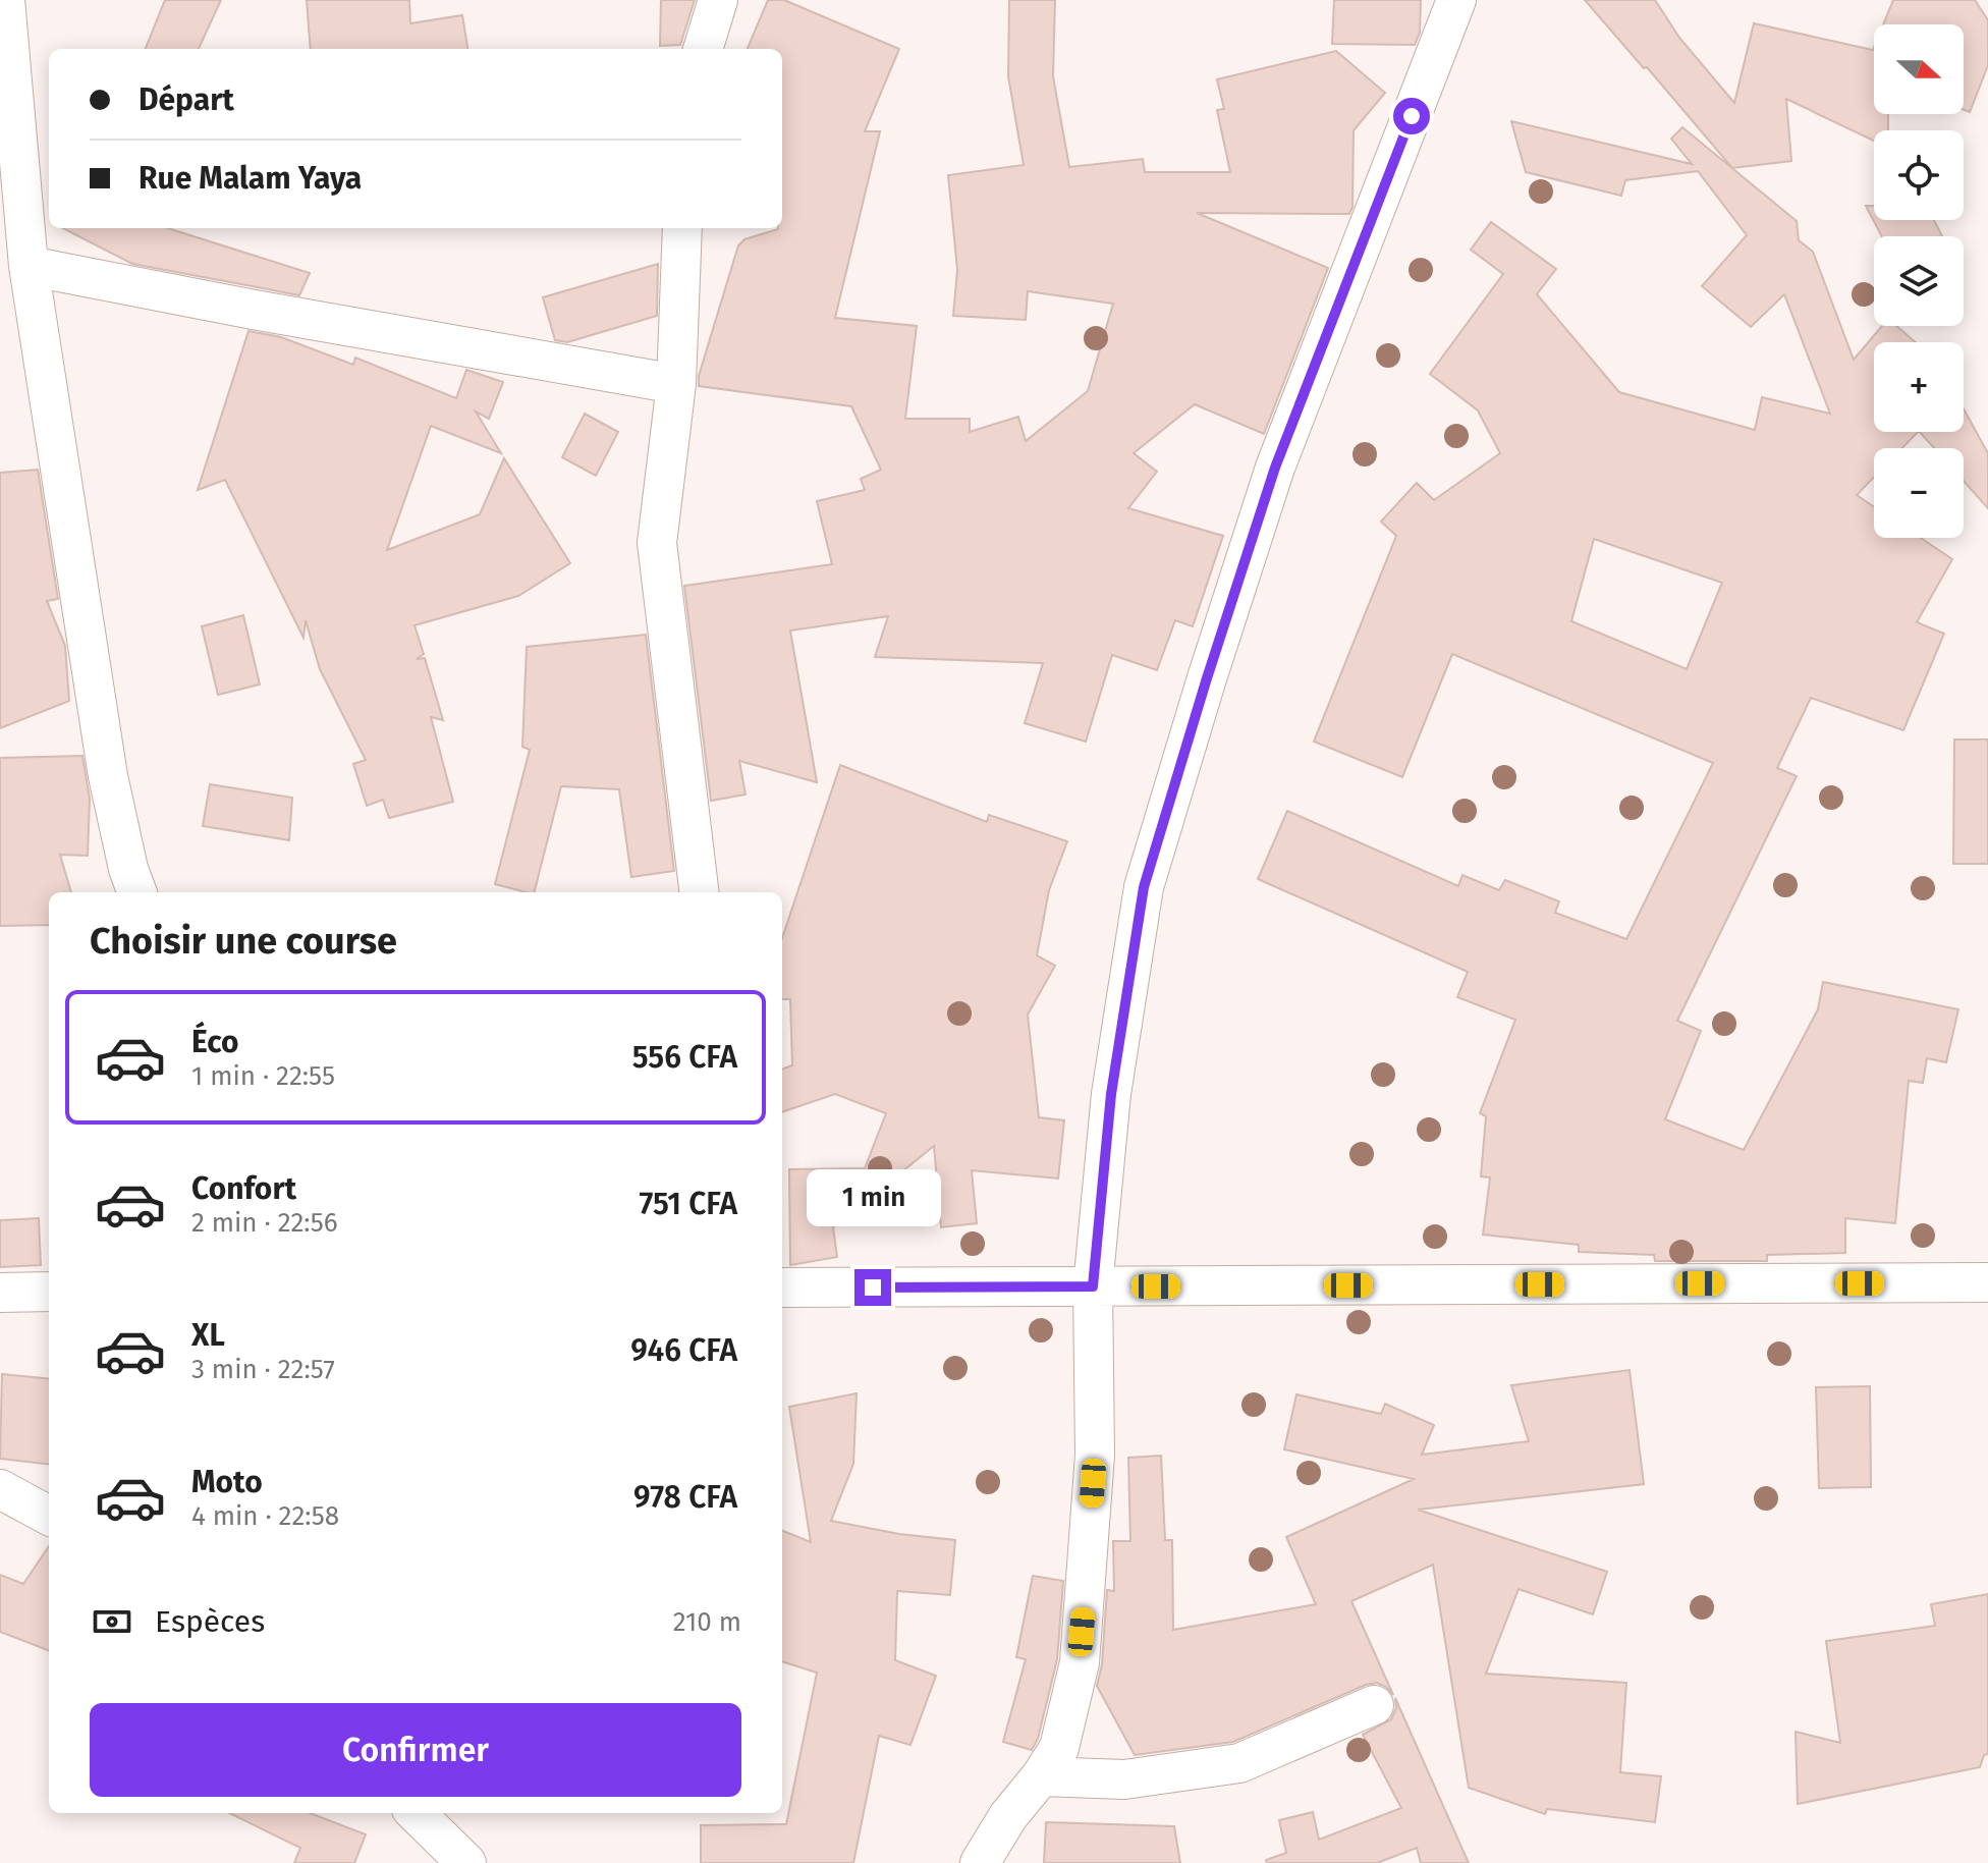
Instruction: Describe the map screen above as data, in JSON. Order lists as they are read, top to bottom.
{
  "north": "right",
  "page": {
    "map_buttons": ["+", "−"],
    "banner": ["Départ", "Rue Malam Yaya"],
    "heading": "Choisir une course",
    "list": [
      {
        "name": "Éco",
        "note": "1 min · 22:55",
        "value": "556 CFA"
      },
      {
        "name": "Confort",
        "note": "2 min · 22:56",
        "value": "751 CFA"
      },
      {
        "name": "XL",
        "note": "3 min · 22:57",
        "value": "946 CFA"
      },
      {
        "name": "Moto",
        "note": "4 min · 22:58",
        "value": "978 CFA"
      }
    ],
    "bubble": "1 min",
    "pay": ["Espèces", "210 m"],
    "buttons": "Confirmer"
  }
}
